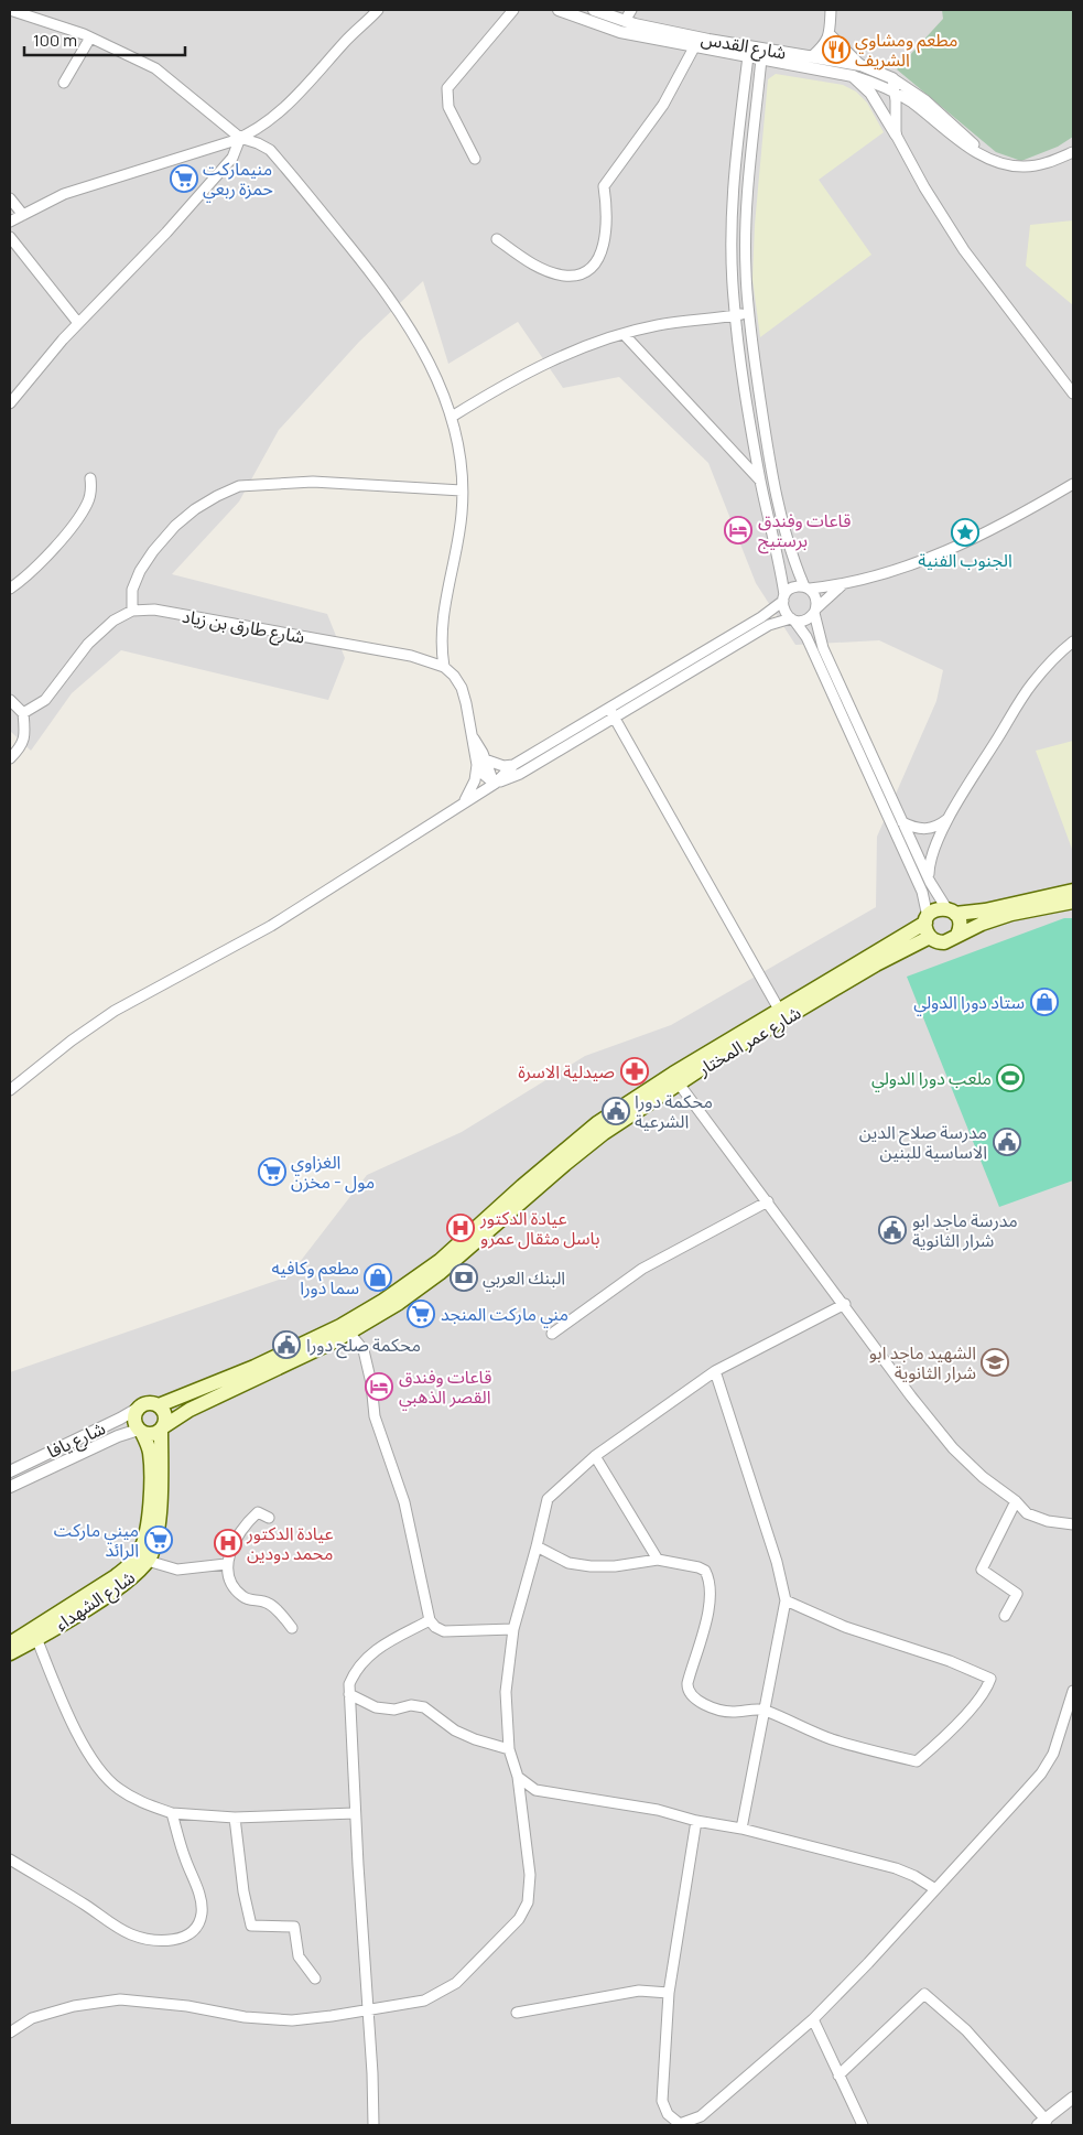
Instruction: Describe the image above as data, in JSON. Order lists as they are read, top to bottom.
{
  "streets": {
    "main road": ["شارع عمر المختار", "شارع الشهداء"],
    "street": ["شارع القدس", "شارع طارق بن زياد", "شارع يافا"]
  },
  "crossings": [
    ["شارع عمر المختار", "شارع يافا"],
    ["شارع عمر المختار", "شارع الشهداء"],
    ["شارع يافا", "شارع الشهداء"]
  ],
  "places": {
    "restaurant": ["مطعم ومشاوي الشريف"],
    "supermarket": [
      "منيماركت حمزة ربعي",
      "الغزاوي مول - مخزن",
      "مني ماركت المنجد",
      "ميني ماركت الرائد"
    ],
    "hotel": ["قاعات وفندق برستيج", "قاعات وفندق القصر الذهبي"],
    "place": ["الجنوب الفنية"],
    "shop": ["ستاد دورا الدولي", "مطعم وكافيه سما دورا"],
    "pharmacy": ["صيدلية الاسرة"],
    "sports": ["ملعب دورا الدولي"],
    "public building": [
      "محكمة دورا الشرعية",
      "مدرسة صلاح الدين الاساسية للبنين",
      "مدرسة ماجد ابو شرار الثانوية",
      "محكمة صلح دورا"
    ],
    "hospital": ["عيادة الدكتور باسل مثقال عمرو", "عيادة الدكتور محمد دودين"],
    "bank": ["البنك العربي"],
    "school or university": ["الشهيد ماجد ابو شرار الثانوية"]
  },
  "scale_bar": "100 m"
}
